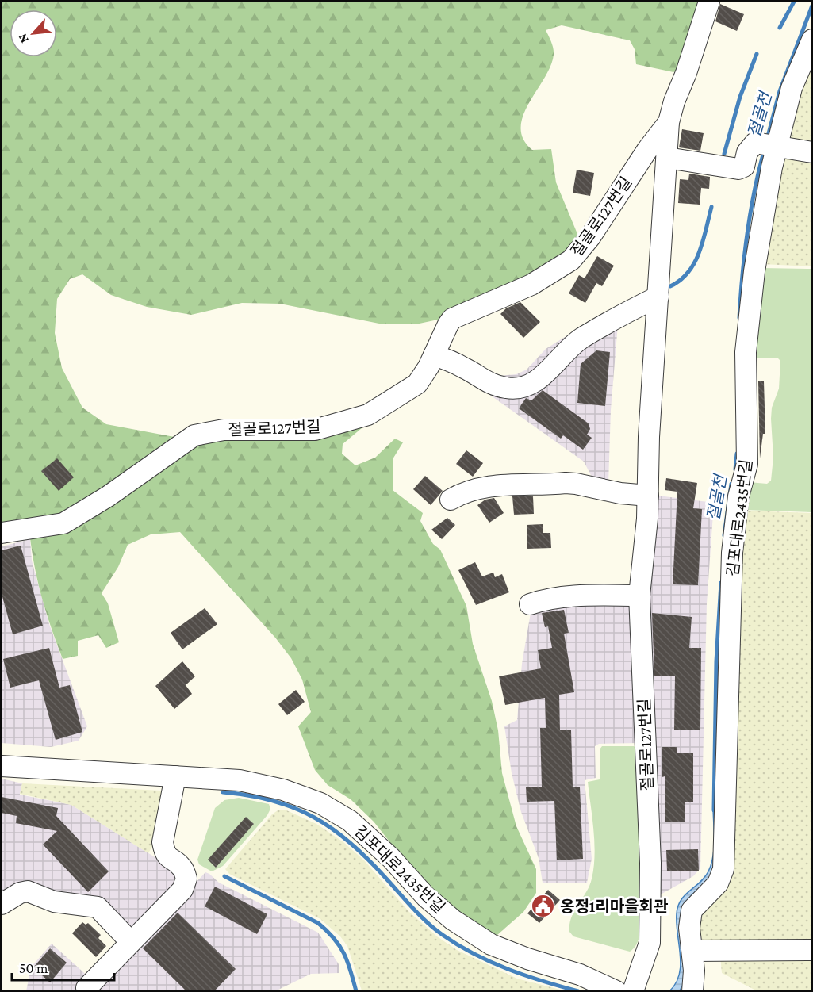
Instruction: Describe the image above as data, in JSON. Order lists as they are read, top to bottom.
{
  "streets": {
    "street": ["절골로127번길", "김포대로2435번길"]
  },
  "water": ["절골천"],
  "places": {
    "public building": ["옹정1리마을회관"]
  },
  "scale_bar": "50 m",
  "north": "bottom left"
}
